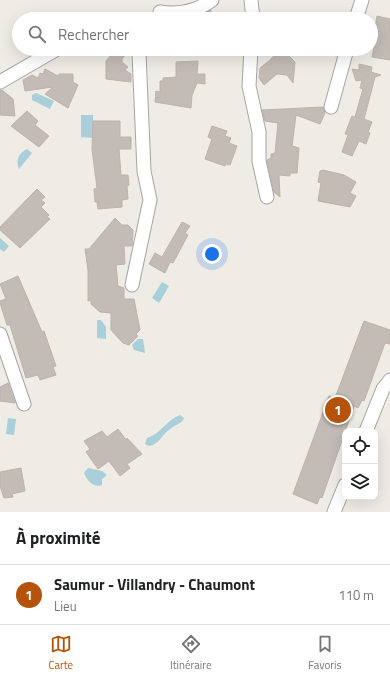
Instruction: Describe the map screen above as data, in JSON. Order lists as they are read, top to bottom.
{
  "page": {
    "search": "Rechercher",
    "pins": "1",
    "heading": "À proximité",
    "list": [
      {
        "mark": "1",
        "name": "Saumur - Villandry - Chaumont",
        "note": "Lieu",
        "value": "110 m"
      }
    ],
    "nav": ["Carte", "Itinéraire", "Favoris"]
  }
}
